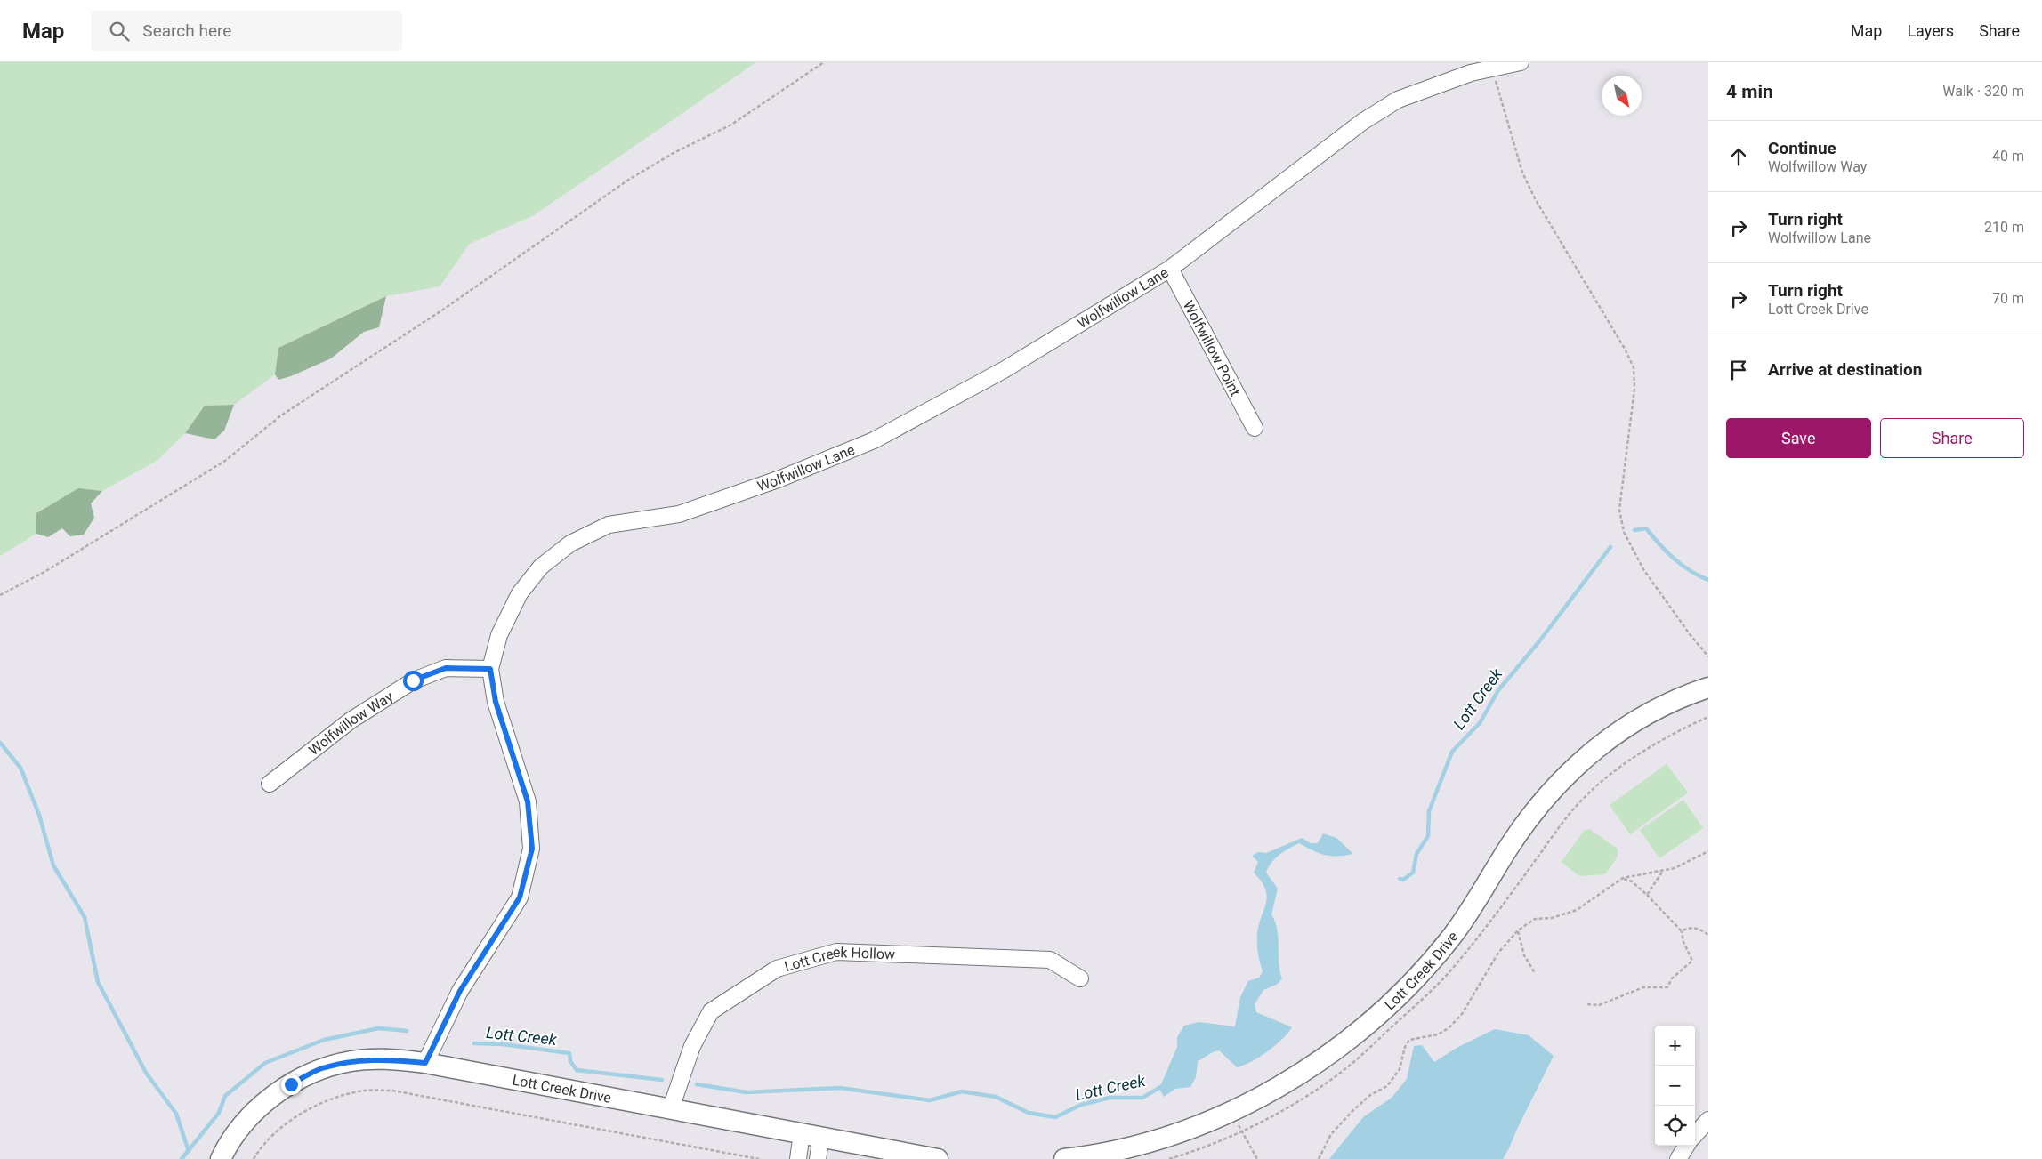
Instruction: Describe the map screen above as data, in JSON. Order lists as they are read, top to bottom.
{
  "streets": {
    "street": [
      "Wolfwillow Lane",
      "Wolfwillow Point",
      "Wolfwillow Way",
      "Lott Creek Hollow",
      "Lott Creek Drive"
    ]
  },
  "crossings": [
    ["Wolfwillow Lane", "Wolfwillow Point"],
    ["Wolfwillow Lane", "Wolfwillow Way"],
    ["Wolfwillow Lane", "Lott Creek Drive"],
    ["Lott Creek Hollow", "Lott Creek Drive"]
  ],
  "water": ["Lott Creek"],
  "north": "bottom right",
  "page": {
    "header": "Map",
    "search": "Search here",
    "nav": ["Map", "Layers", "Share"],
    "heading": ["4 min", "Walk · 320 m"],
    "list": [
      ["Continue", "Wolfwillow Way", "40 m"],
      ["Turn right", "Wolfwillow Lane", "210 m"],
      ["Turn right", "Lott Creek Drive", "70 m"],
      "Arrive at destination"
    ],
    "buttons": ["Save", "Share"],
    "map_buttons": ["+", "−"]
  }
}
